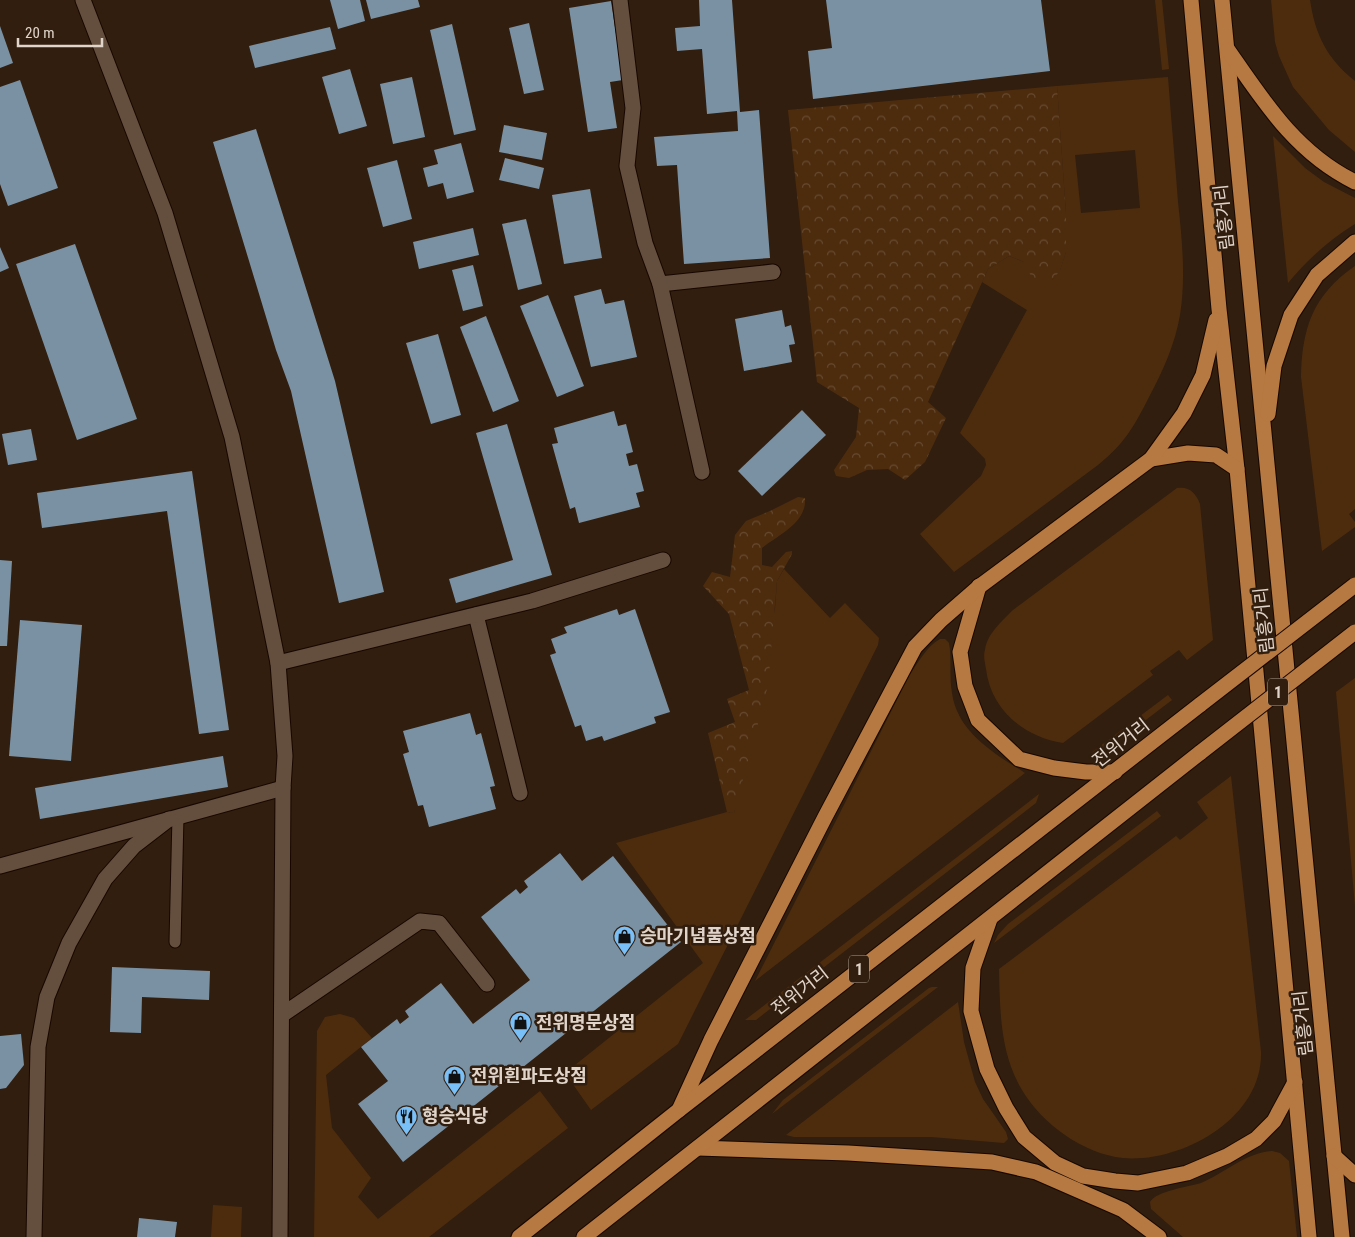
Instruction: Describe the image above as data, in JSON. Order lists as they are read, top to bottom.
{
  "streets": {
    "main road": ["림흥거리", "1", "전위거리"]
  },
  "places": {
    "shop": ["승마기념품상점", "전위명문상점", "전위흰파도상점"],
    "restaurant": ["형승식당"]
  },
  "scale_bar": "20 m"
}
